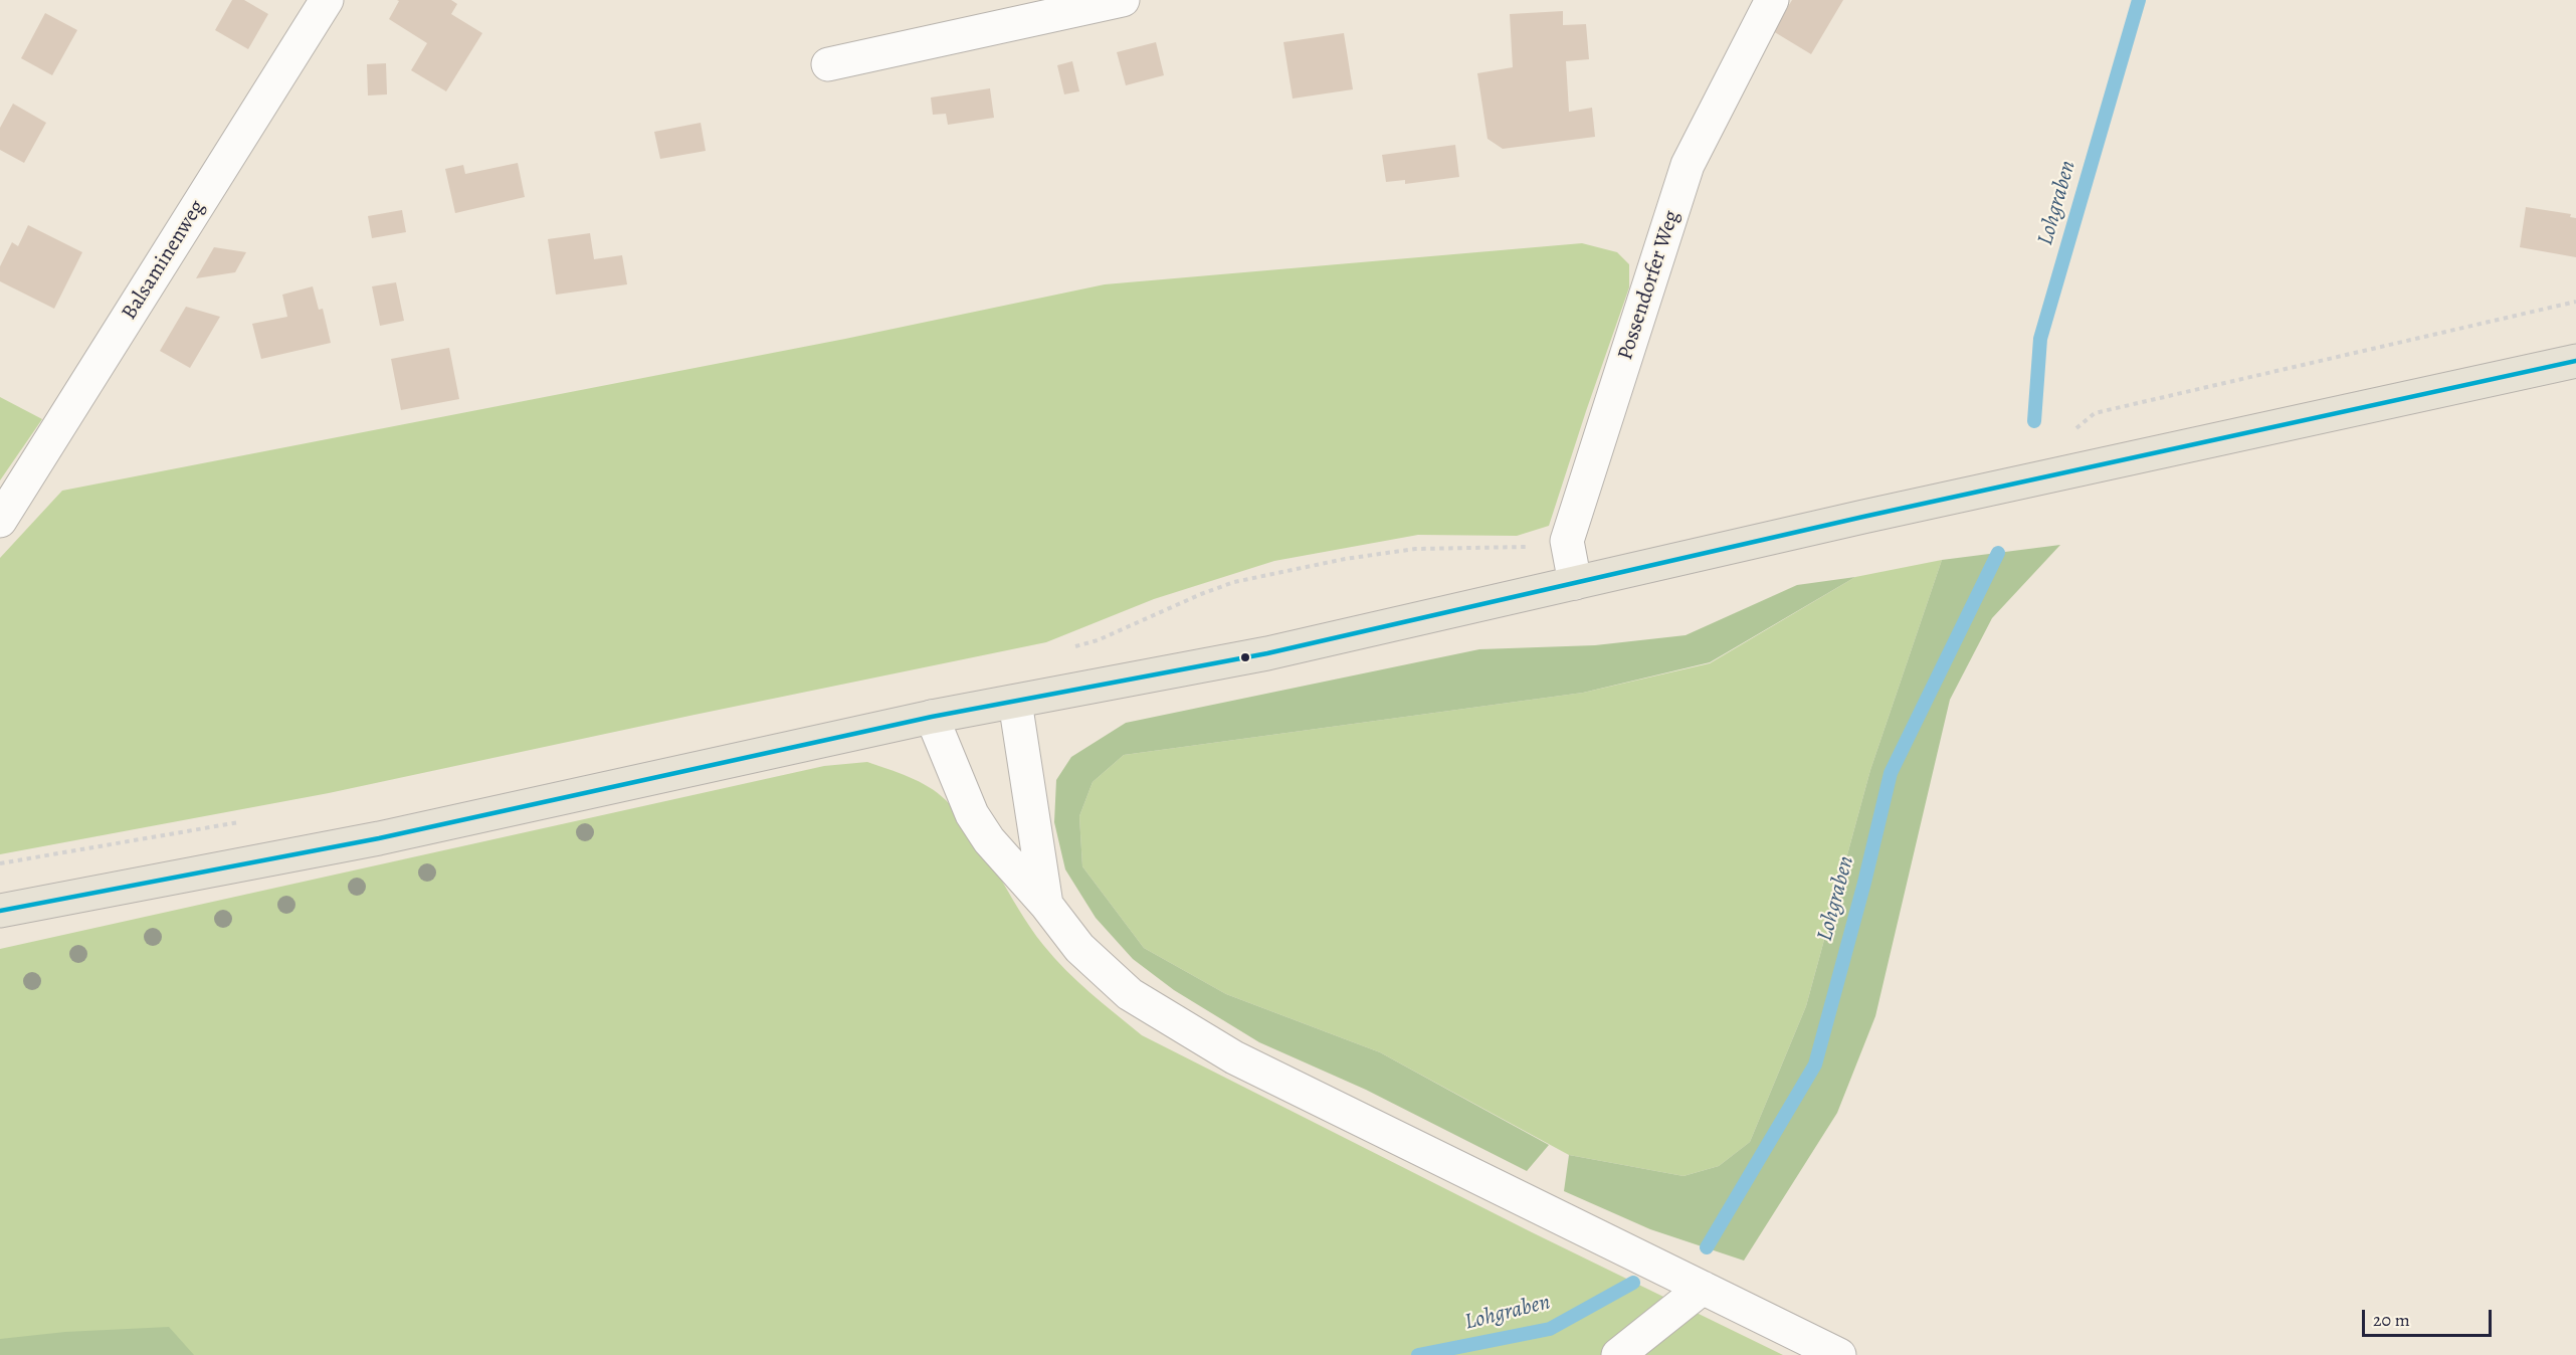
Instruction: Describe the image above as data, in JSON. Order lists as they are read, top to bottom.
{
  "streets": {
    "street": ["Balsaminenweg", "Possendorfer Weg"]
  },
  "water": ["Lohgraben"],
  "scale_bar": "20 m"
}
